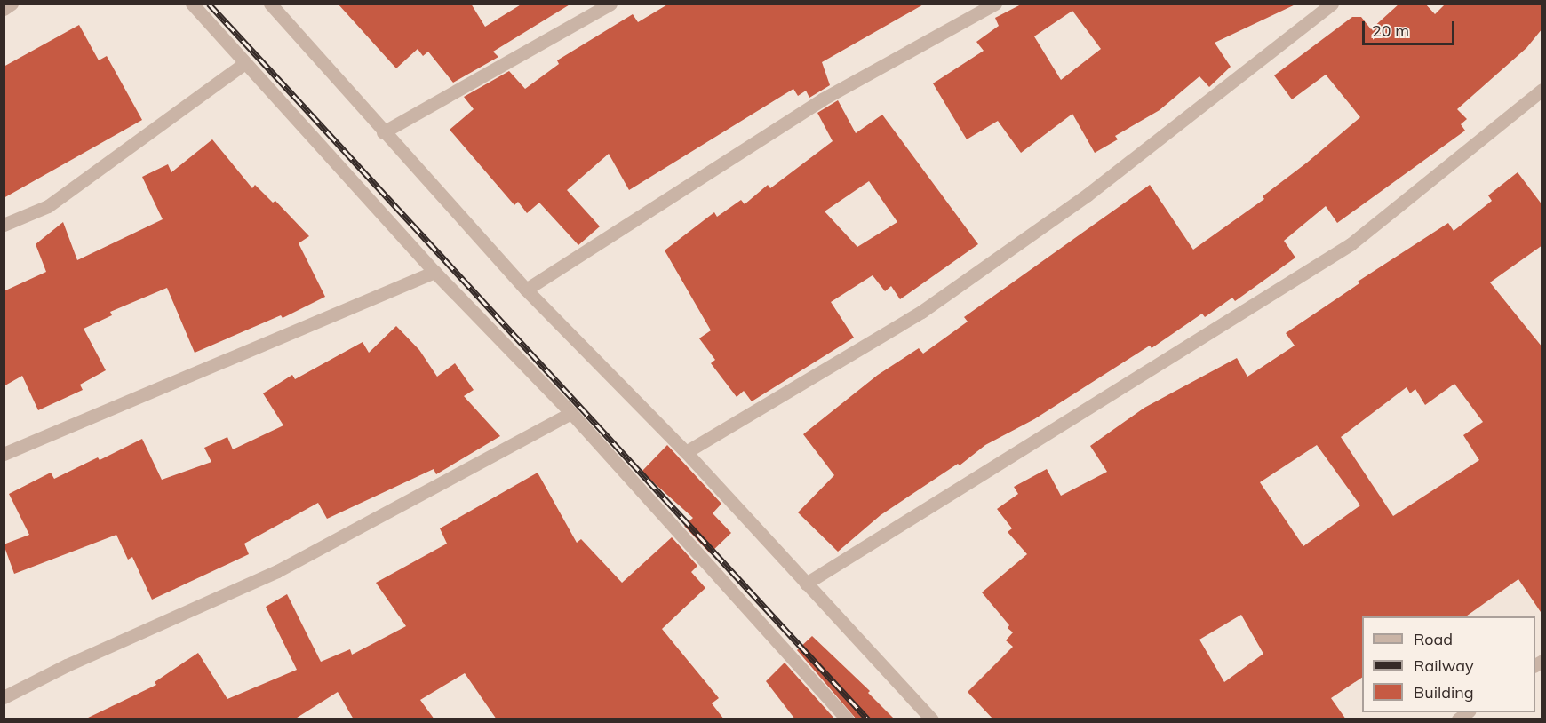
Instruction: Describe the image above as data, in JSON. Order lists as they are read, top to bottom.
{
  "legend": ["Road", "Railway", "Building"],
  "scale_bar": "20 m"
}
